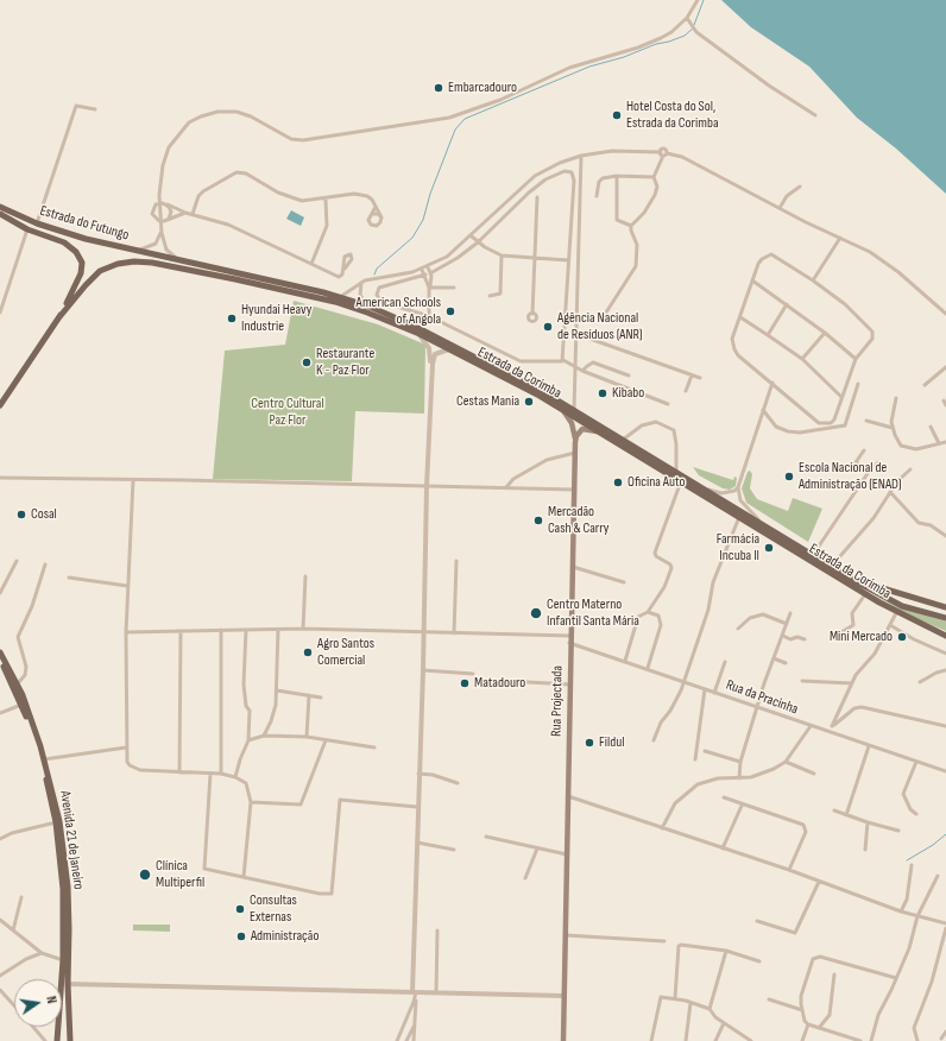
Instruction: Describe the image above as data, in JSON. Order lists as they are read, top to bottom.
{
  "streets": {
    "main road": [
      "Estrada do Futungo",
      "Estrada da Corimba",
      "Rua Projectada",
      "Avenida 21 de Janeiro"
    ],
    "street": ["Rua da Pracinha"]
  },
  "crossings": [
    ["Estrada do Futungo", "Estrada da Corimba"],
    ["Estrada da Corimba", "Rua Projectada"],
    ["Rua da Pracinha", "Rua Projectada"]
  ],
  "parks": ["Centro Cultural Paz Flor"],
  "places": [
    "Embarcadouro",
    "Hotel Costa do Sol, Estrada da Corimba",
    "American Schools of Angola",
    "Hyundai Heavy Industrie",
    "Agência Nacional de Resíduos (ANR)",
    "Restaurante K - Paz Flor",
    "Kibabo",
    "Cestas Mania",
    "Escola Nacional de Administração (ENAD)",
    "Oficina Auto",
    "Cosal",
    "Mercadão Cash & Carry",
    "Farmácia Incuba II",
    "Centro Materno Infantil Santa Mária",
    "Mini Mercado",
    "Agro Santos Comercial",
    "Matadouro",
    "Fildul",
    "Clínica Multiperfil",
    "Consultas Externas",
    "Administração"
  ],
  "north": "right"
}
